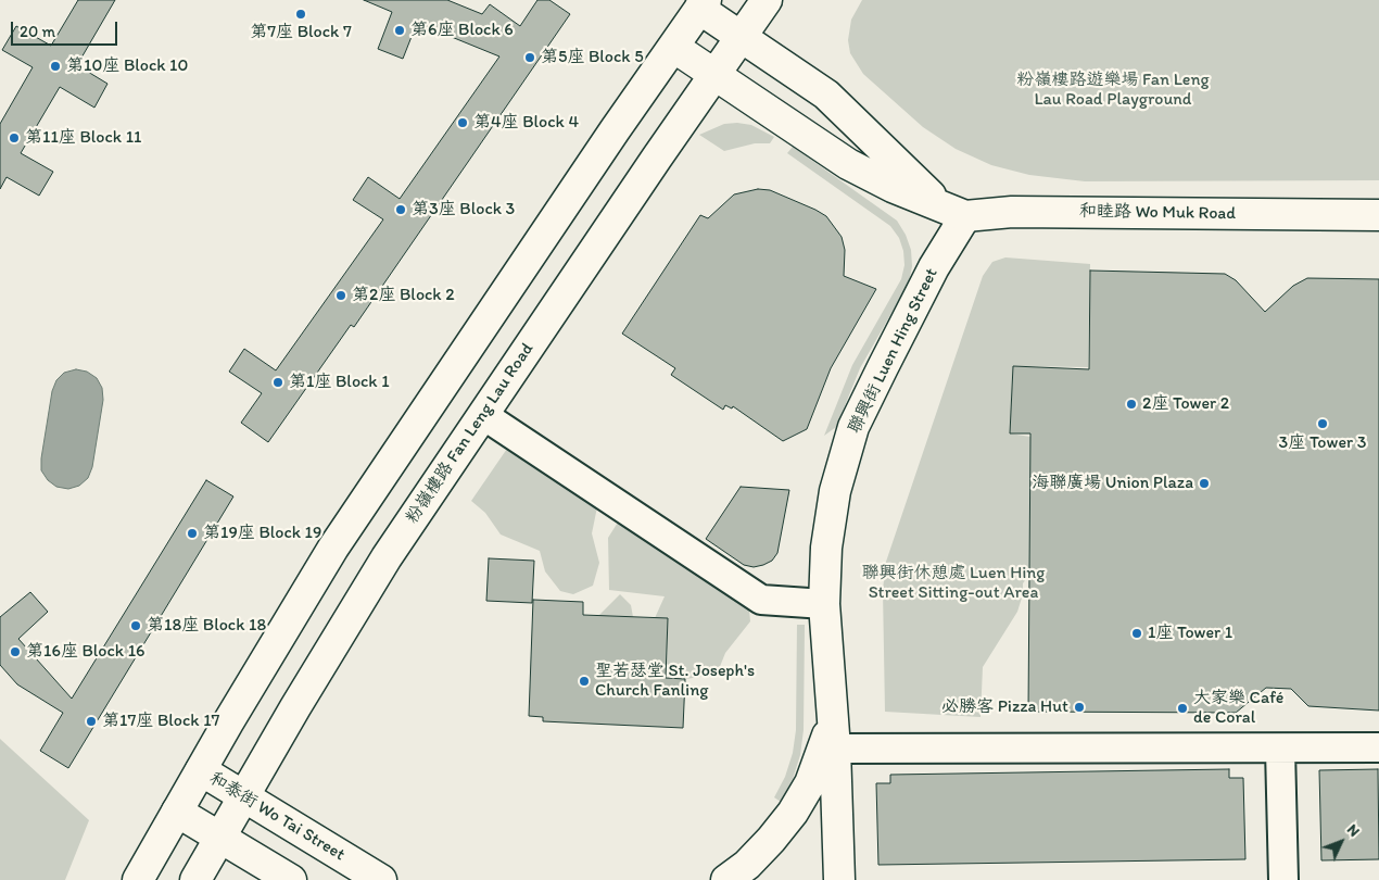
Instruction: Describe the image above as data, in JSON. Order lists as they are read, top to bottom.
{
  "streets": {
    "street": [
      "和睦路 Wo Muk Road",
      "聯興街 Luen Hing Street",
      "粉嶺樓路 Fan Leng Lau Road",
      "和泰街 Wo Tai Street"
    ]
  },
  "crossings": [
    ["和睦路 Wo Muk Road", "聯興街 Luen Hing Street"],
    ["和睦路 Wo Muk Road", "粉嶺樓路 Fan Leng Lau Road"],
    ["粉嶺樓路 Fan Leng Lau Road", "和泰街 Wo Tai Street"]
  ],
  "parks": ["粉嶺樓路遊樂場 Fan Leng Lau Road Playground", "聯興街休憩處 Luen Hing Street Sitting-out Area"],
  "places": [
    "第7座 Block 7",
    "第6座 Block 6",
    "第5座 Block 5",
    "第10座 Block 10",
    "第4座 Block 4",
    "第11座 Block 11",
    "第3座 Block 3",
    "第2座 Block 2",
    "第1座 Block 1",
    "2座 Tower 2",
    "3座 Tower 3",
    "海聯廣場 Union Plaza",
    "第19座 Block 19",
    "第18座 Block 18",
    "1座 Tower 1",
    "第16座 Block 16",
    "聖若瑟堂 St. Joseph's Church Fanling",
    "必勝客 Pizza Hut",
    "大家樂 Café de Coral",
    "第17座 Block 17"
  ],
  "scale_bar": "20 m",
  "north": "top right"
}
